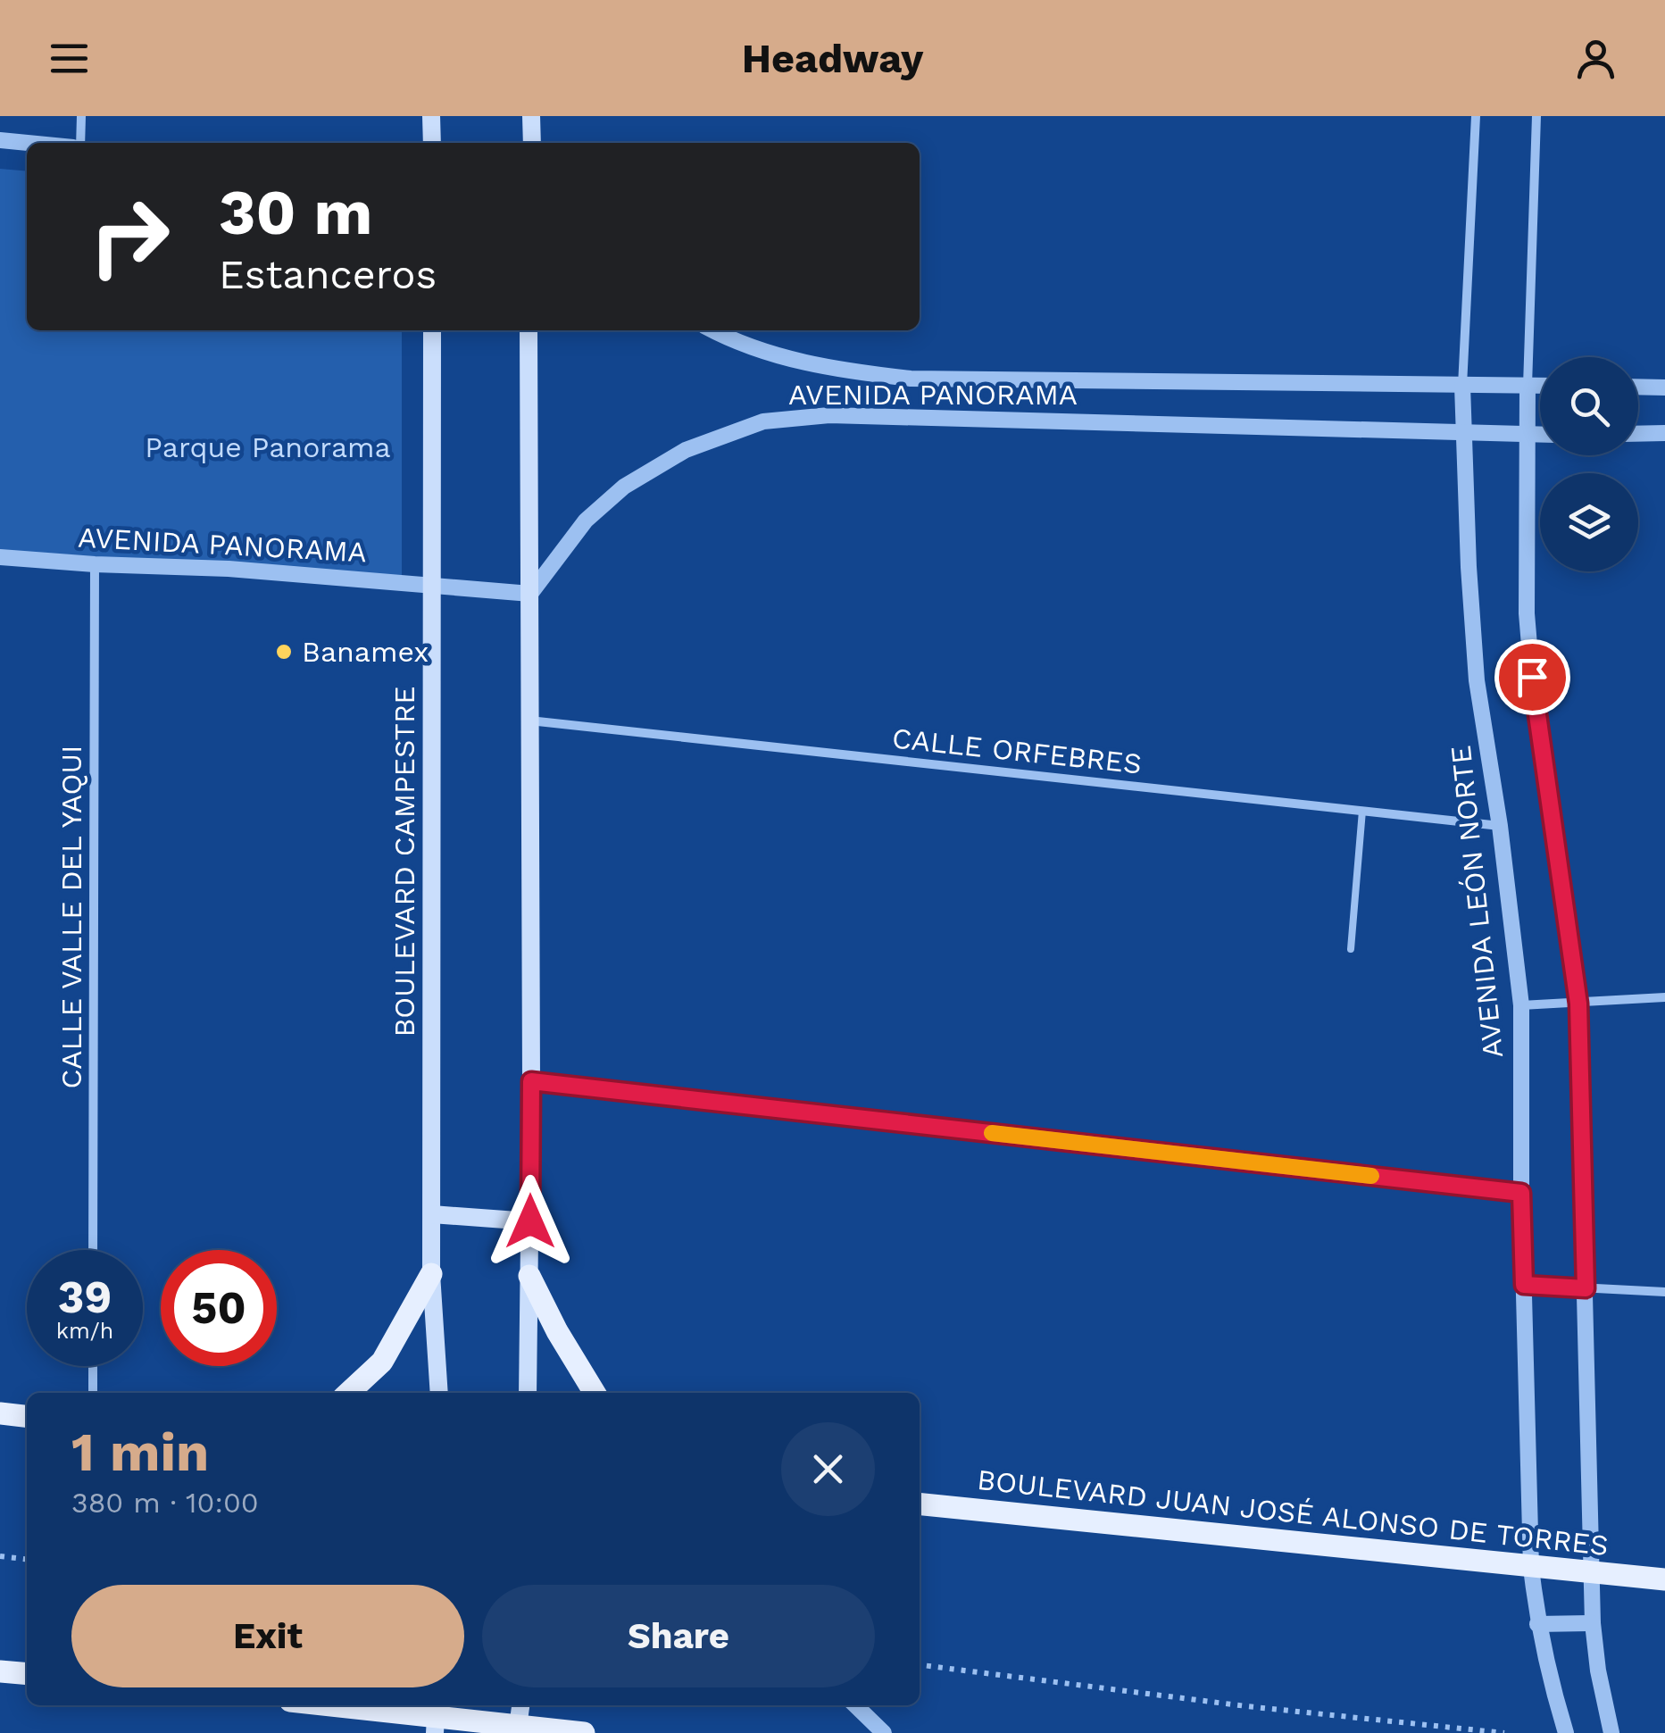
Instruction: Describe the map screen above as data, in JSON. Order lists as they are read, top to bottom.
{
  "streets": {
    "main road": ["BOULEVARD CAMPESTRE", "BOULEVARD JUAN JOSÉ ALONSO DE TORRES"],
    "street": [
      "AVENIDA PANORAMA",
      "CALLE ORFEBRES",
      "AVENIDA LEÓN NORTE",
      "CALLE VALLE DEL YAQUI"
    ]
  },
  "crossings": [
    ["AVENIDA PANORAMA", "BOULEVARD CAMPESTRE"],
    ["AVENIDA PANORAMA", "AVENIDA LEÓN NORTE"],
    ["AVENIDA PANORAMA", "CALLE VALLE DEL YAQUI"],
    ["CALLE ORFEBRES", "AVENIDA LEÓN NORTE"],
    ["AVENIDA LEÓN NORTE", "BOULEVARD JUAN JOSÉ ALONSO DE TORRES"]
  ],
  "parks": ["Parque Panorama"],
  "places": ["Banamex"],
  "page": {
    "header": "Headway",
    "turn": ["30 m", "Estanceros"],
    "speed": "39 km/h",
    "limit": "50",
    "heading": ["1 min", "380 m · 10:00"],
    "buttons": ["Exit", "Share"]
  }
}
